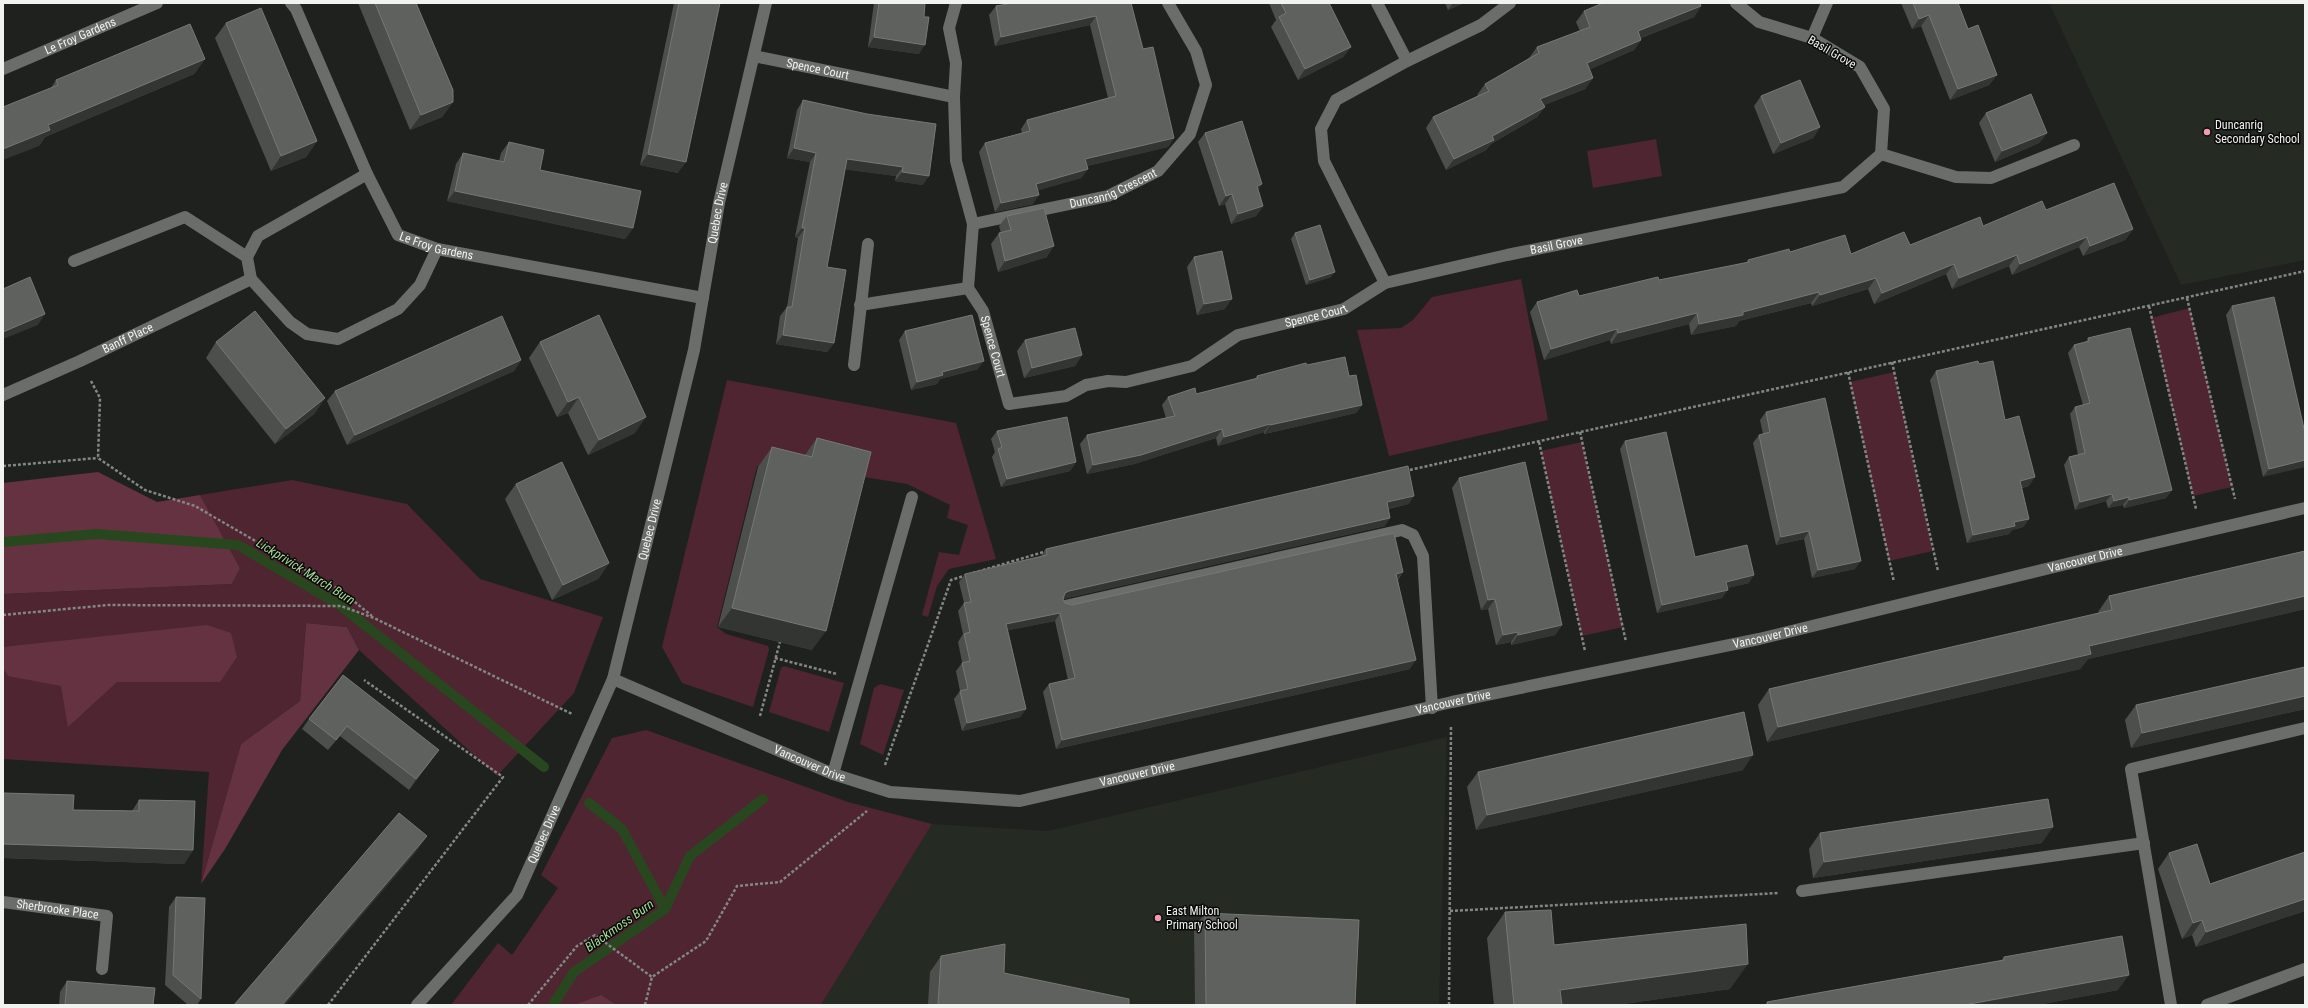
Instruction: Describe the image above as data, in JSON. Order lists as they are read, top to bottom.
{
  "streets": {
    "street": [
      "Le Froy Gardens",
      "Basil Grove",
      "Spence Court",
      "Duncanrig Crescent",
      "Quebec Drive",
      "Banff Place",
      "Vancouver Drive",
      "Sherbrooke Place"
    ]
  },
  "crossings": [
    ["Le Froy Gardens", "Quebec Drive"],
    ["Basil Grove", "Spence Court"],
    ["Spence Court", "Quebec Drive"],
    ["Quebec Drive", "Vancouver Drive"]
  ],
  "water": ["Lickprivick March Burn", "Blackmoss Burn"],
  "places": ["Duncanrig Secondary School", "East Milton Primary School"]
}
